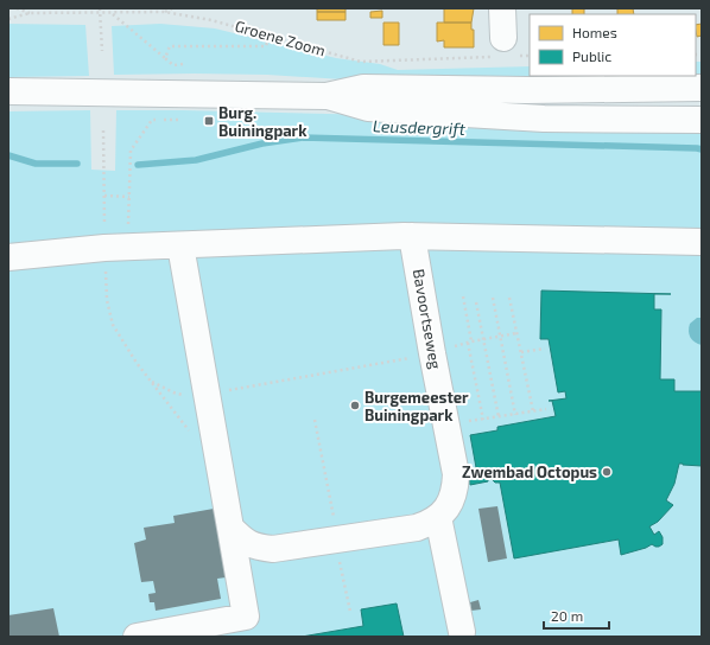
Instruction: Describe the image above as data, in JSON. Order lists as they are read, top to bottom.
{
  "streets": {
    "street": ["Bavoortseweg"],
    "path": ["Groene Zoom"]
  },
  "water": ["Leusdergrift"],
  "places": {
    "transit": ["Burg. Buiningpark"],
    "other": ["Burgemeester Buiningpark", "Zwembad Octopus"]
  },
  "legend": ["Homes", "Public"],
  "scale_bar": "20 m"
}
